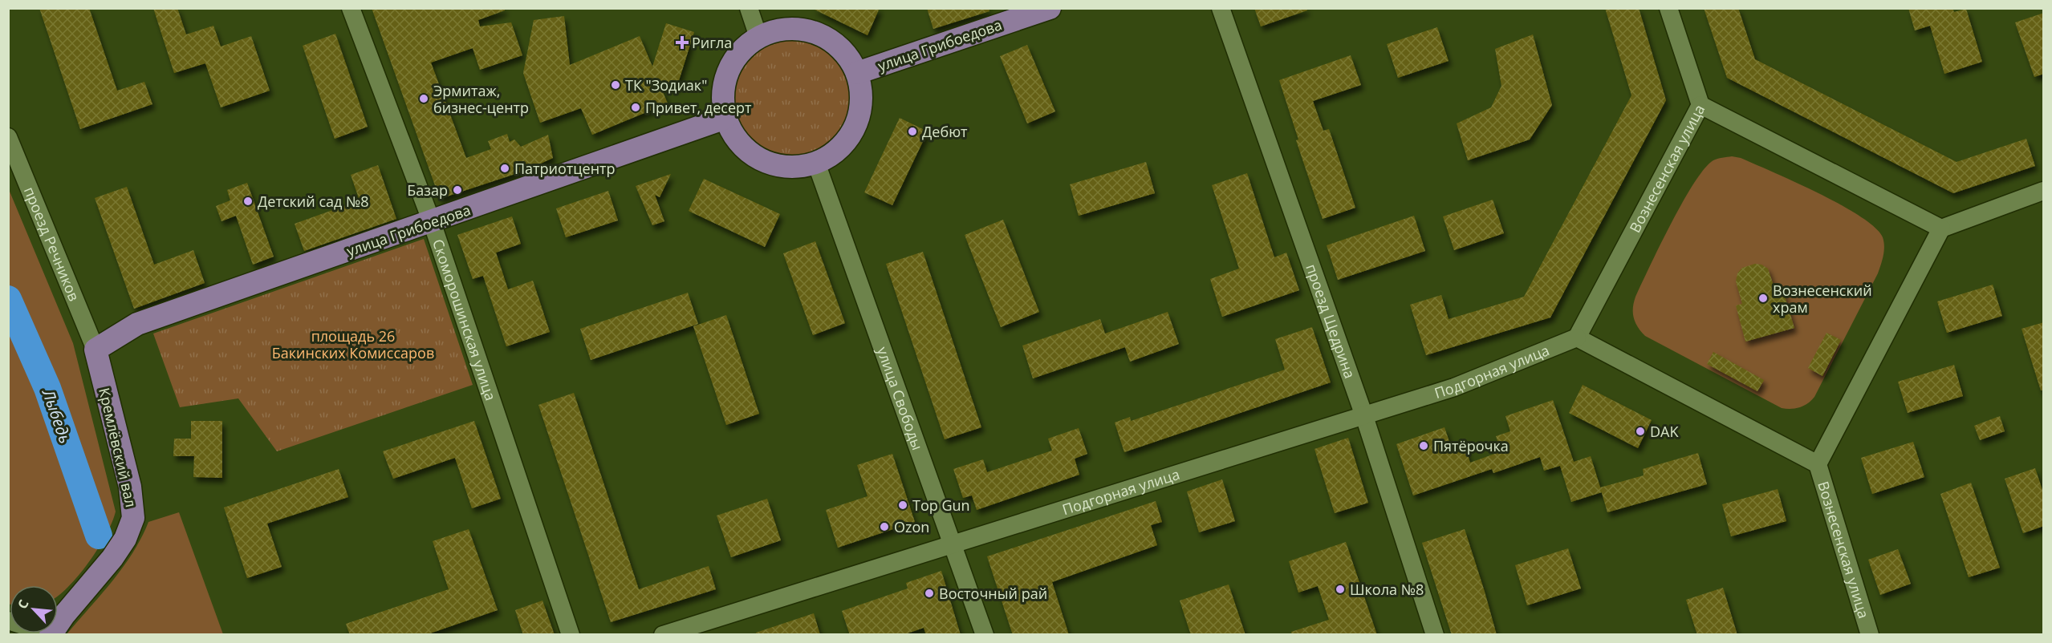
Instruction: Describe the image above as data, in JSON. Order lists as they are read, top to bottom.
{
  "streets": {
    "main road": ["улица Грибоедова", "Кремлёвский вал"],
    "street": [
      "Вознесенская улица",
      "проезд Речников",
      "Скоморошинская улица",
      "проезд Щедрина",
      "Подгорная улица",
      "улица Свободы"
    ]
  },
  "crossings": [
    ["улица Грибоедова", "проезд Речников"],
    ["улица Грибоедова", "Скоморошинская улица"],
    ["улица Грибоедова", "улица Свободы"],
    ["улица Грибоедова", "Кремлёвский вал"],
    ["Вознесенская улица", "Подгорная улица"],
    ["проезд Речников", "Кремлёвский вал"],
    ["проезд Щедрина", "Подгорная улица"],
    ["Подгорная улица", "улица Свободы"]
  ],
  "water": ["Лыбедь"],
  "parks": ["площадь 26 Бакинских Комиссаров"],
  "places": {
    "health": ["Ригла"],
    "other": [
      "ТК \"Зодиак\"",
      "Эрмитаж, бизнес-центр",
      "Привет, десерт",
      "Дебют",
      "Патриотцентр",
      "Базар",
      "Детский сад №8",
      "Вознесенский храм",
      "DAK",
      "Пятёрочка",
      "Top Gun",
      "Ozon",
      "Школа №8",
      "Восточный рай"
    ]
  },
  "north": "top left"
}
